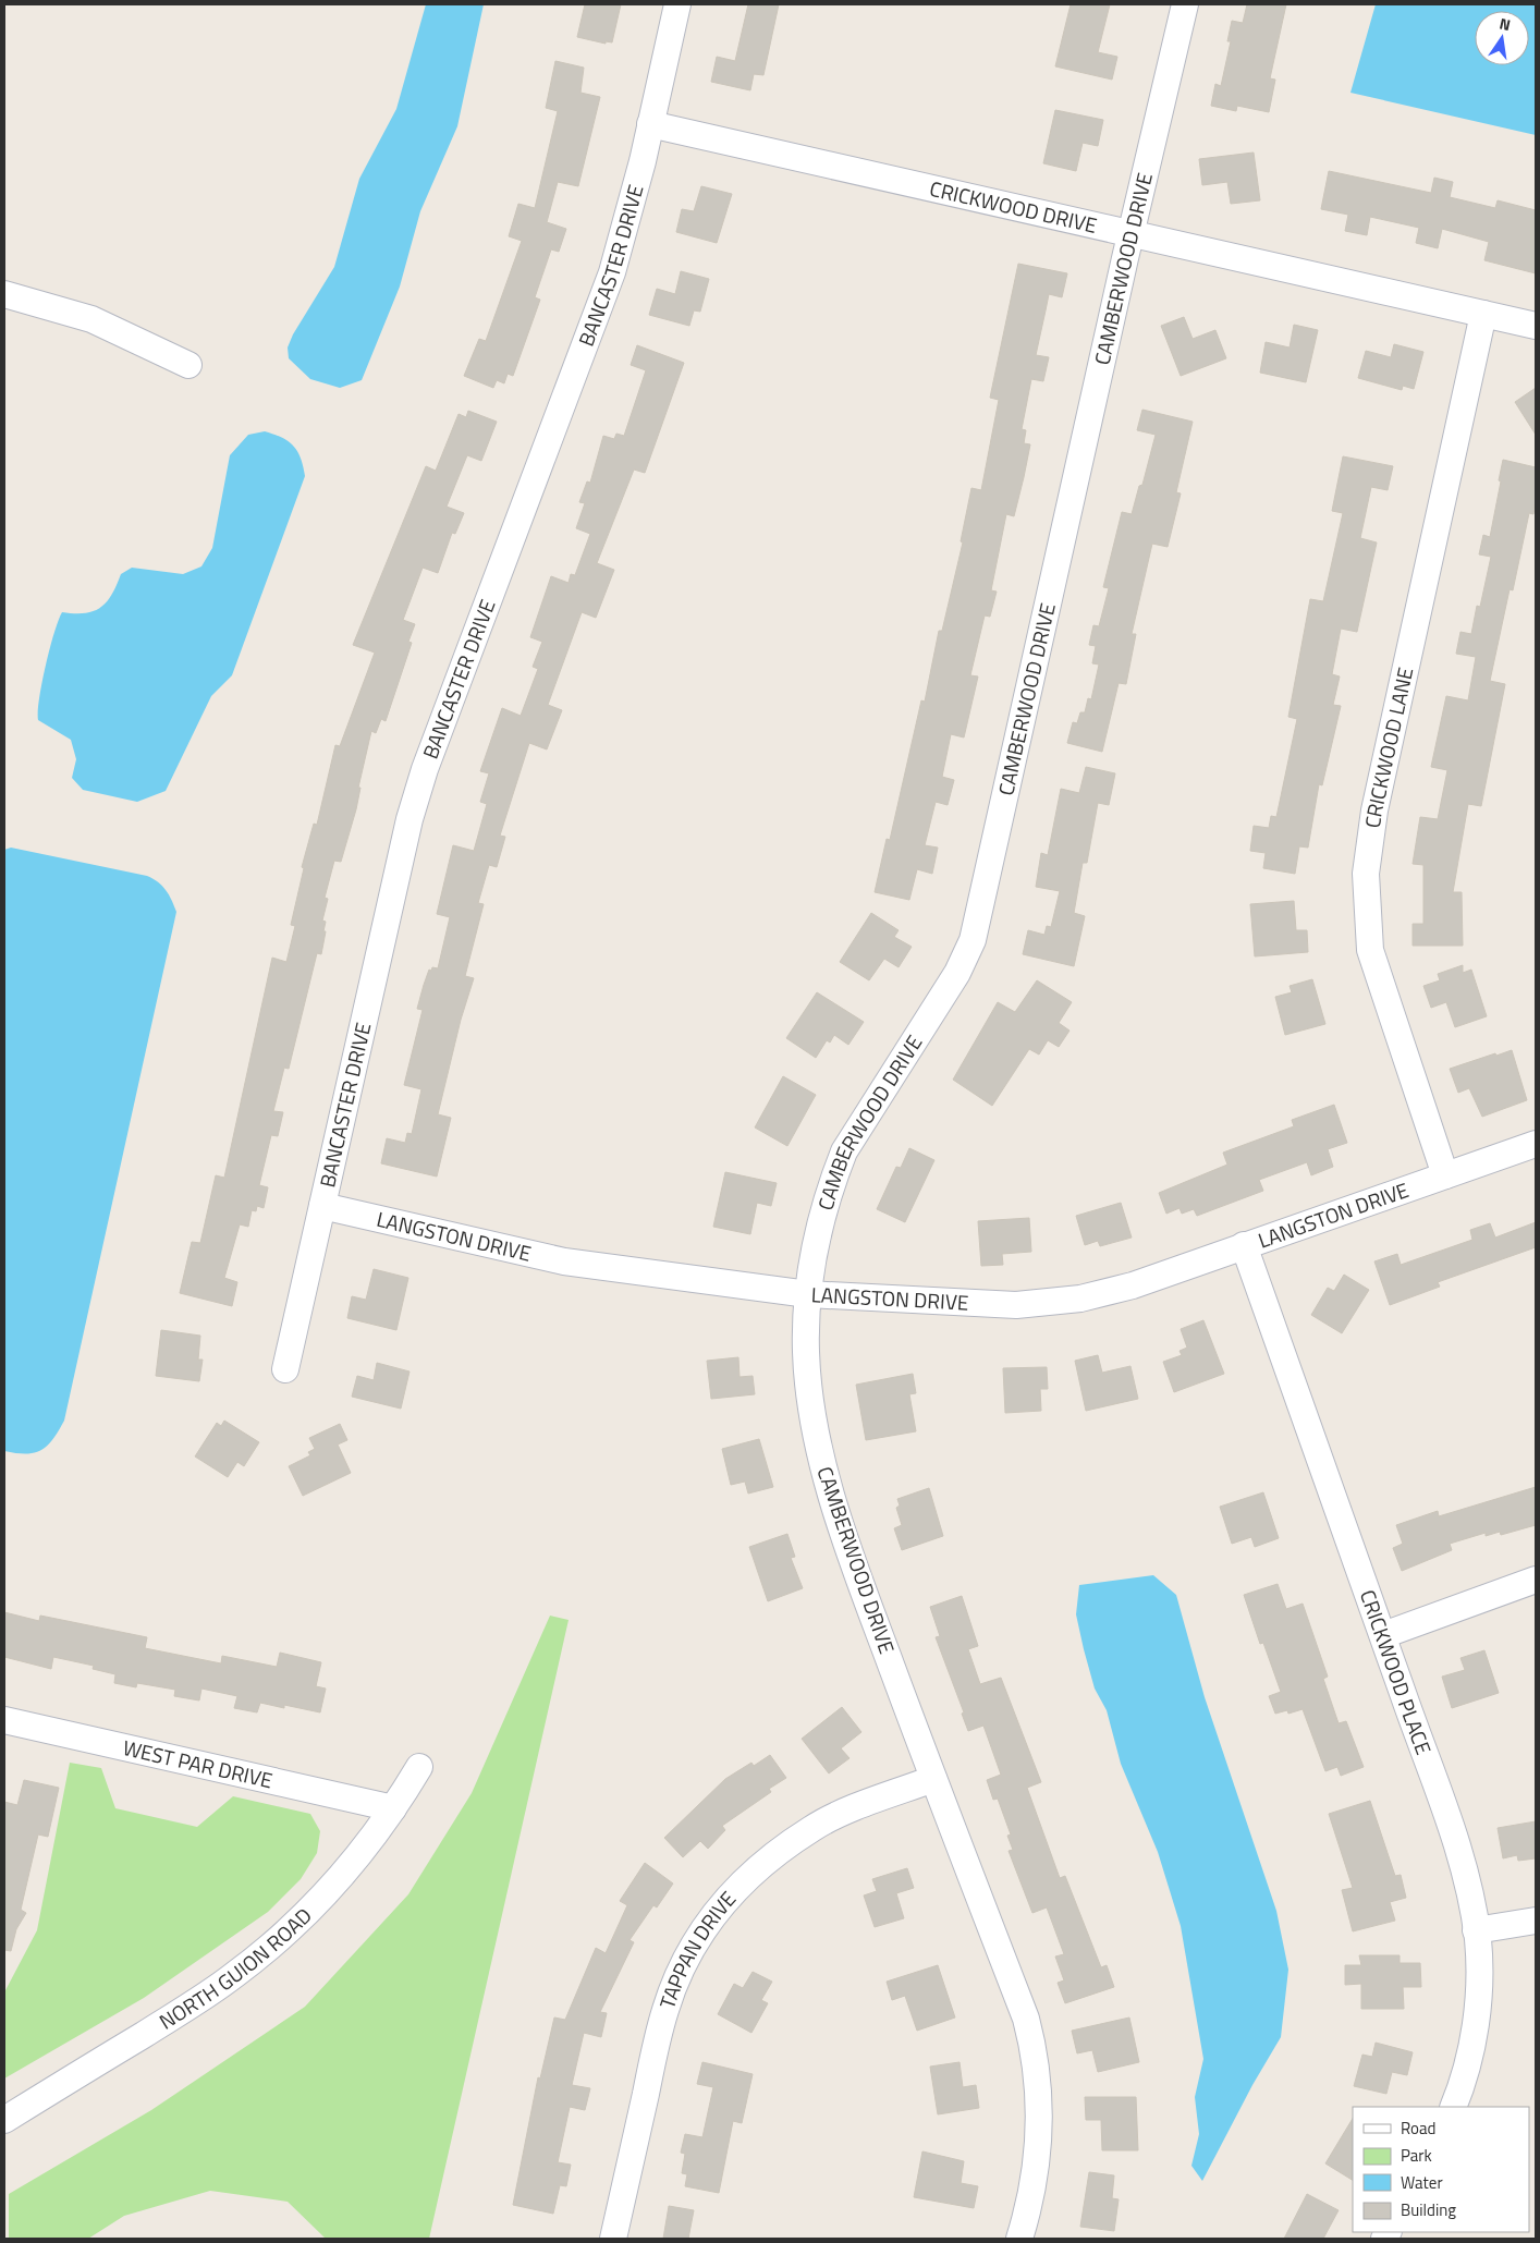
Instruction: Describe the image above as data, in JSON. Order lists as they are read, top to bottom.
{
  "streets": {
    "street": [
      "CRICKWOOD DRIVE",
      "BANCASTER DRIVE",
      "CAMBERWOOD DRIVE",
      "CRICKWOOD LANE",
      "LANGSTON DRIVE",
      "CRICKWOOD PLACE",
      "WEST PAR DRIVE",
      "TAPPAN DRIVE",
      "NORTH GUION ROAD"
    ]
  },
  "crossings": [
    ["CRICKWOOD DRIVE", "BANCASTER DRIVE"],
    ["CRICKWOOD DRIVE", "CAMBERWOOD DRIVE"],
    ["CRICKWOOD DRIVE", "CRICKWOOD LANE"],
    ["BANCASTER DRIVE", "LANGSTON DRIVE"],
    ["CAMBERWOOD DRIVE", "LANGSTON DRIVE"],
    ["CAMBERWOOD DRIVE", "TAPPAN DRIVE"],
    ["CRICKWOOD LANE", "LANGSTON DRIVE"],
    ["LANGSTON DRIVE", "CRICKWOOD PLACE"],
    ["WEST PAR DRIVE", "NORTH GUION ROAD"]
  ],
  "legend": [
    "Road",
    "Park",
    "Water",
    "Building"
  ],
  "north": "top"
}
